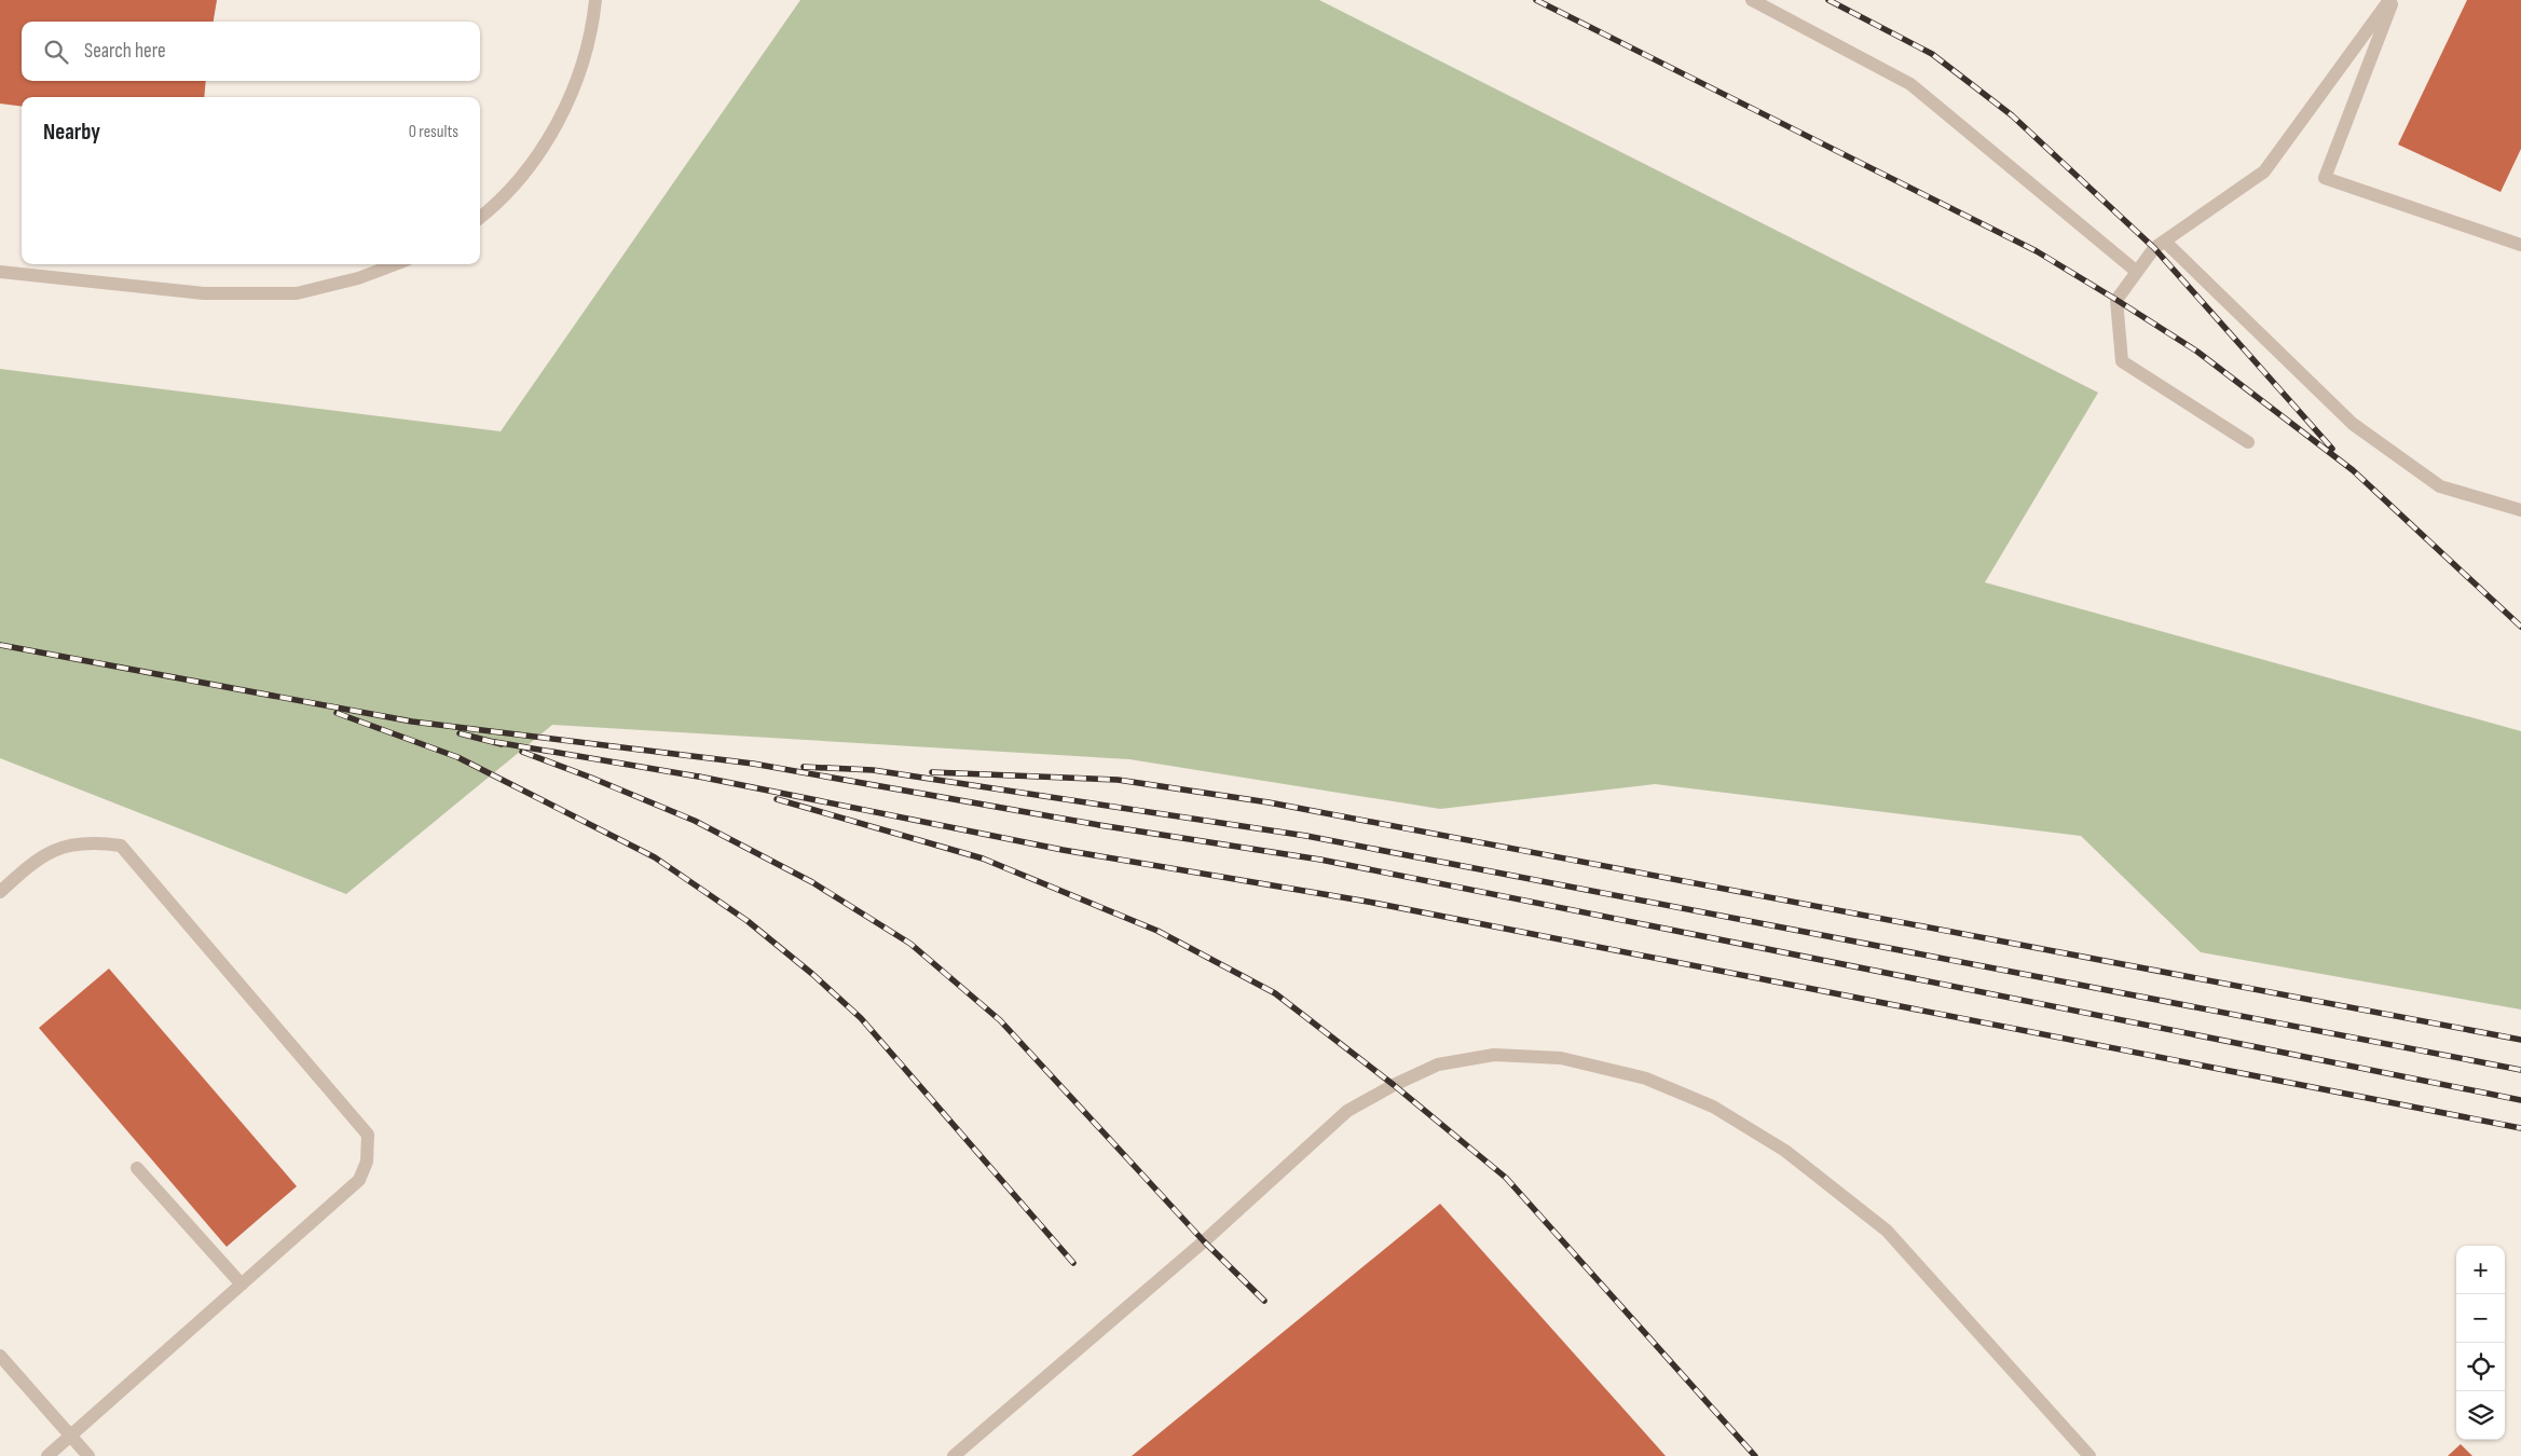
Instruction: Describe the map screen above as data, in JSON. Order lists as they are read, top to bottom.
{
  "page": {
    "search": "Search here",
    "heading": ["Nearby", "0 results"],
    "map_buttons": ["+", "−"]
  }
}
